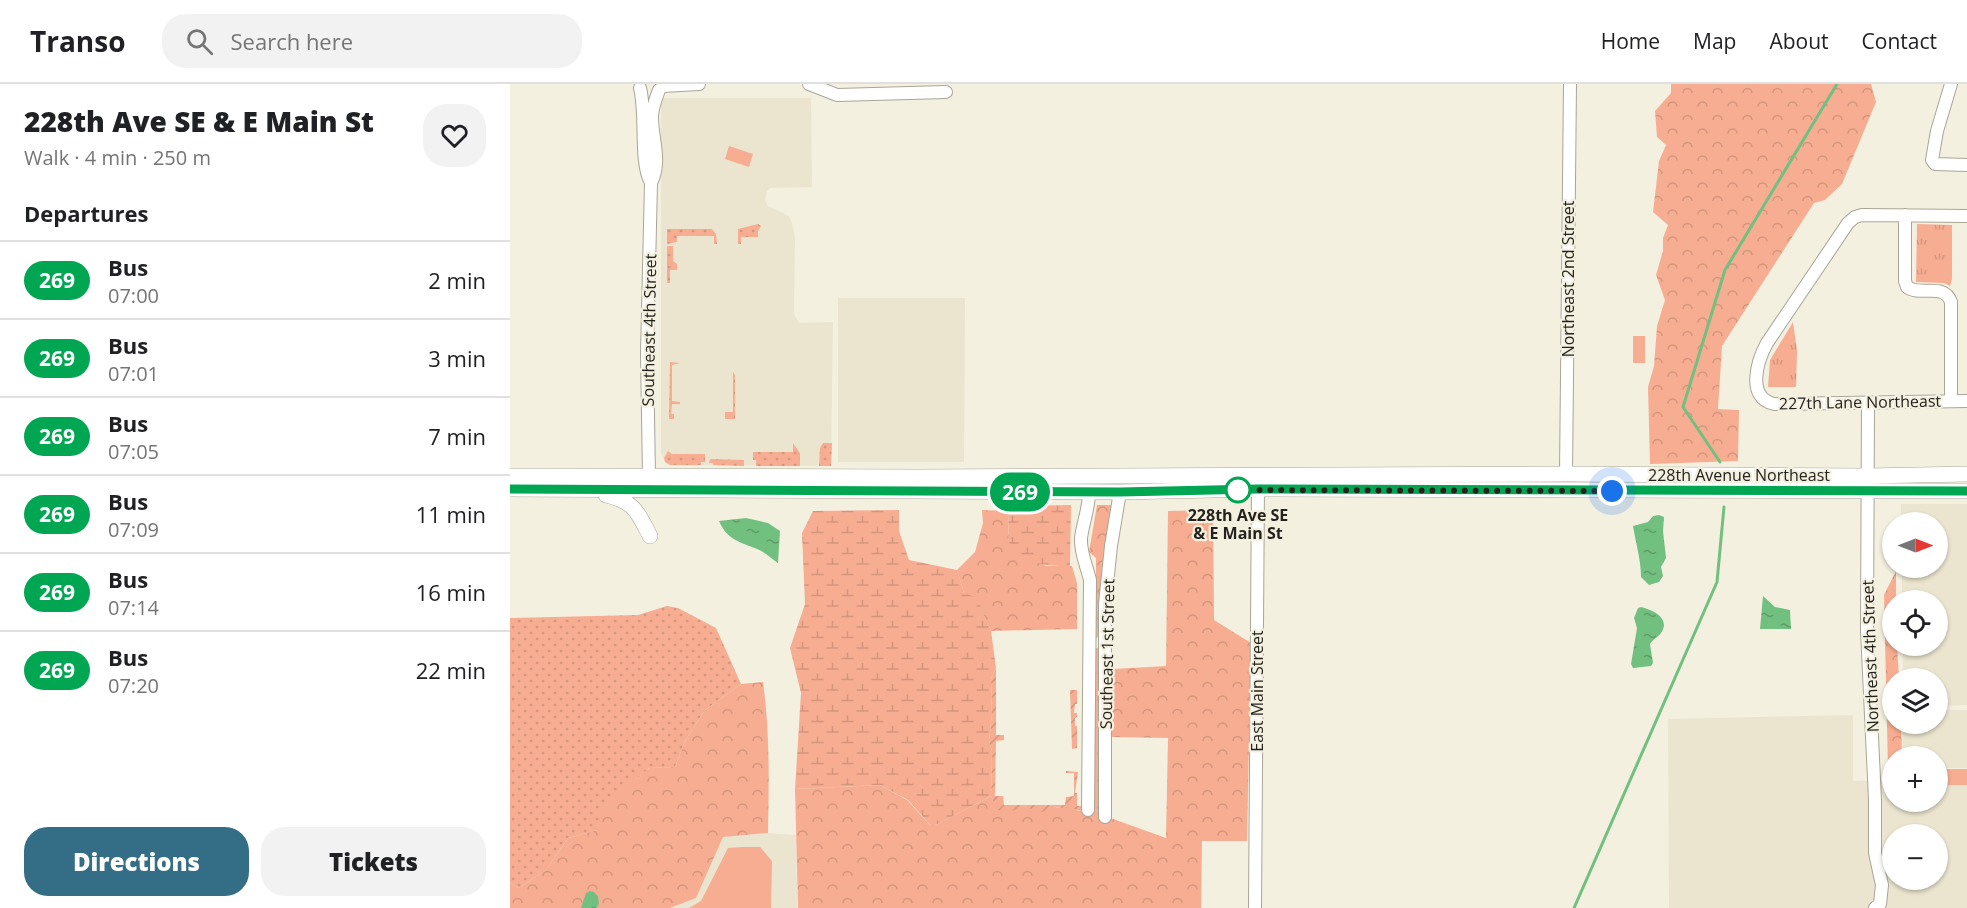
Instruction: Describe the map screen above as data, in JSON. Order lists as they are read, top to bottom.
{
  "streets": {
    "main road": ["228th Avenue Northeast"],
    "street": [
      "Northeast 2nd Street",
      "Southeast 4th Street",
      "227th Lane Northeast",
      "Southeast 1st Street",
      "Northeast 4th Street",
      "East Main Street"
    ]
  },
  "crossings": [
    ["Northeast 2nd Street", "228th Avenue Northeast"],
    ["227th Lane Northeast", "Northeast 4th Street"],
    ["228th Avenue Northeast", "Northeast 4th Street"],
    ["228th Avenue Northeast", "East Main Street"]
  ],
  "places": ["228th Ave SE & E Main St"],
  "lines": ["bus line 269"],
  "north": "right",
  "page": {
    "header": "Transo",
    "search": "Search here",
    "nav": [
      "Home",
      "Map",
      "About",
      "Contact"
    ],
    "heading": [
      ["228th Ave SE & E Main St", "Walk · 4 min · 250 m"],
      "Departures"
    ],
    "on_map": "269",
    "list": [
      {
        "mark": "269",
        "name": "Bus",
        "note": "07:00",
        "value": "2 min"
      },
      {
        "mark": "269",
        "name": "Bus",
        "note": "07:01",
        "value": "3 min"
      },
      {
        "mark": "269",
        "name": "Bus",
        "note": "07:05",
        "value": "7 min"
      },
      {
        "mark": "269",
        "name": "Bus",
        "note": "07:09",
        "value": "11 min"
      },
      {
        "mark": "269",
        "name": "Bus",
        "note": "07:14",
        "value": "16 min"
      },
      {
        "mark": "269",
        "name": "Bus",
        "note": "07:20",
        "value": "22 min"
      }
    ],
    "map_buttons": ["+", "−"],
    "buttons": ["Directions", "Tickets"]
  }
}
